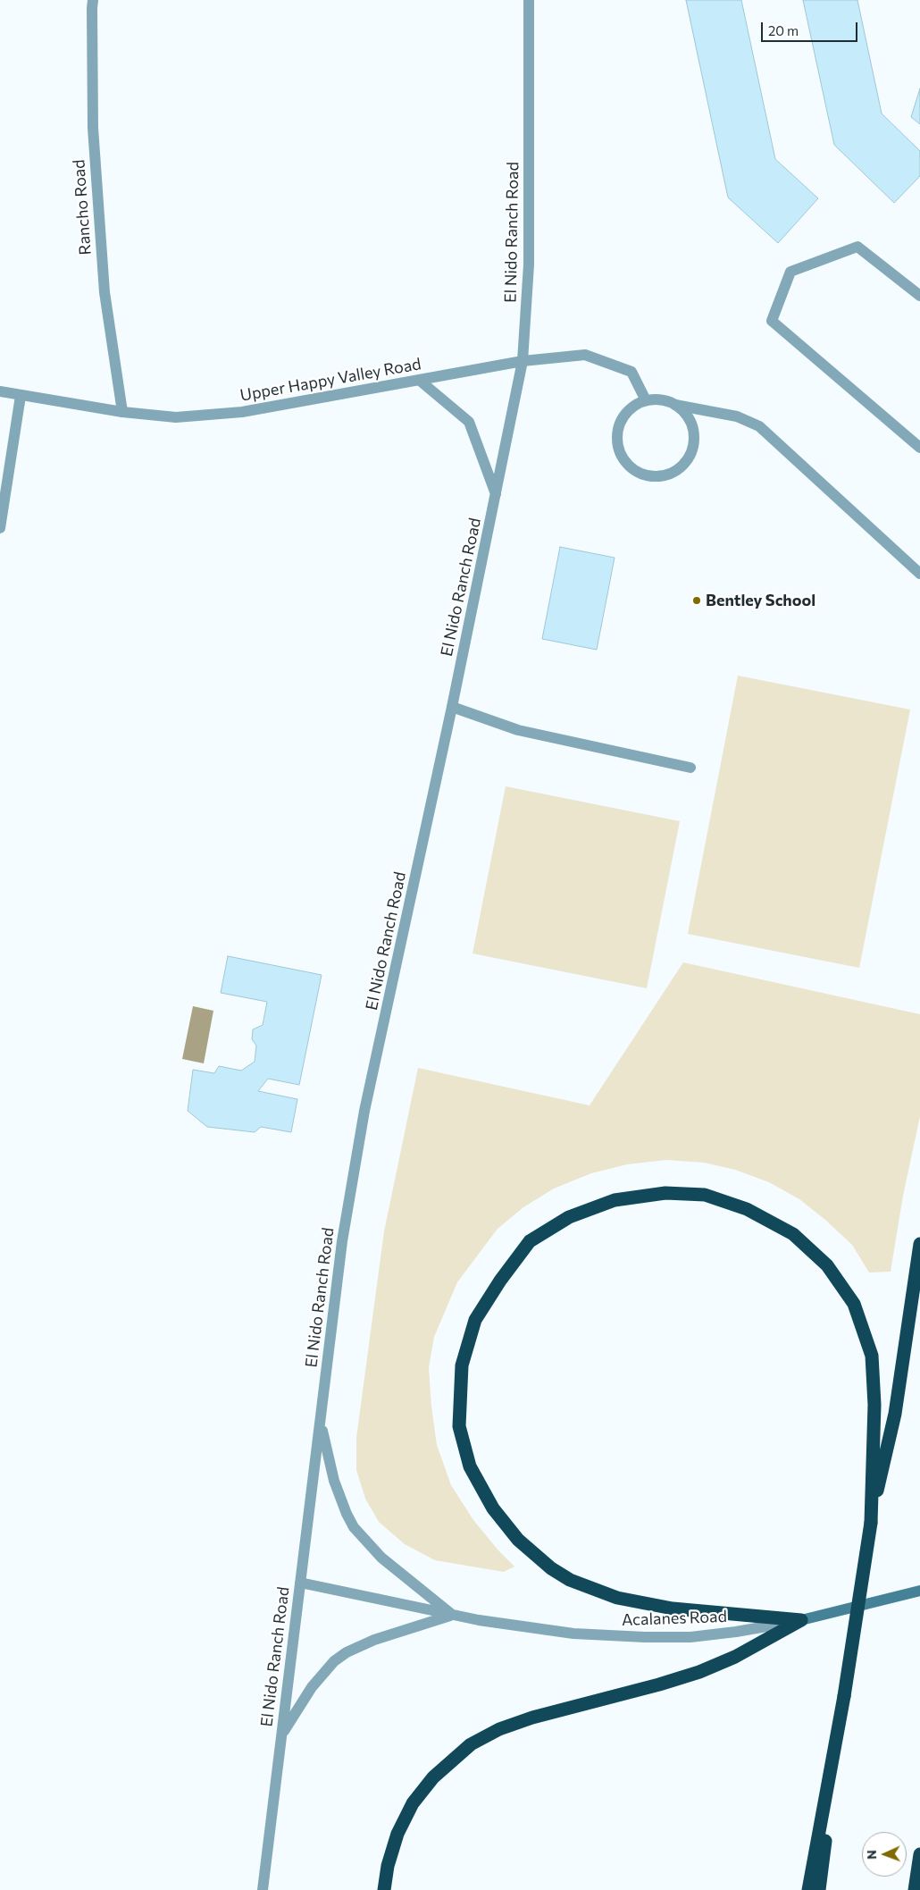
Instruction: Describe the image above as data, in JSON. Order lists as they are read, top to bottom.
{
  "streets": {
    "main road": ["Acalanes Road"],
    "street": ["Rancho Road", "El Nido Ranch Road", "Upper Happy Valley Road"]
  },
  "crossings": [
    ["Rancho Road", "Upper Happy Valley Road"],
    ["El Nido Ranch Road", "Upper Happy Valley Road"],
    ["El Nido Ranch Road", "Acalanes Road"]
  ],
  "places": ["Bentley School"],
  "scale_bar": "20 m",
  "north": "left"
}
